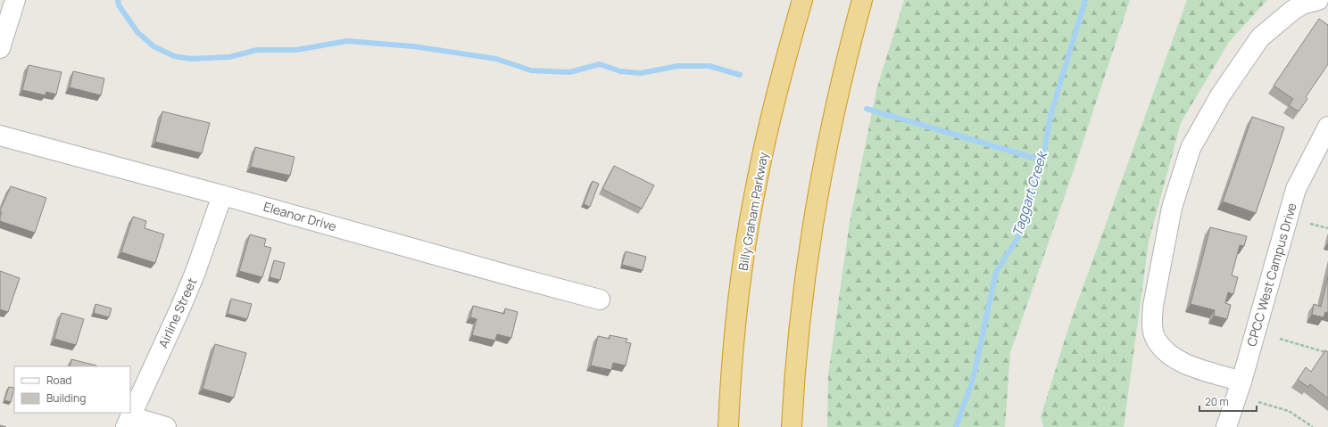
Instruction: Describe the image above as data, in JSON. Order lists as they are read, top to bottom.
{
  "streets": {
    "highway": ["Billy Graham Parkway"],
    "street": ["Eleanor Drive", "CPCC West Campus Drive", "Airline Street"]
  },
  "crossings": [
    ["Eleanor Drive", "Airline Street"]
  ],
  "water": ["Taggart Creek"],
  "legend": ["Road", "Building"],
  "scale_bar": "20 m"
}
